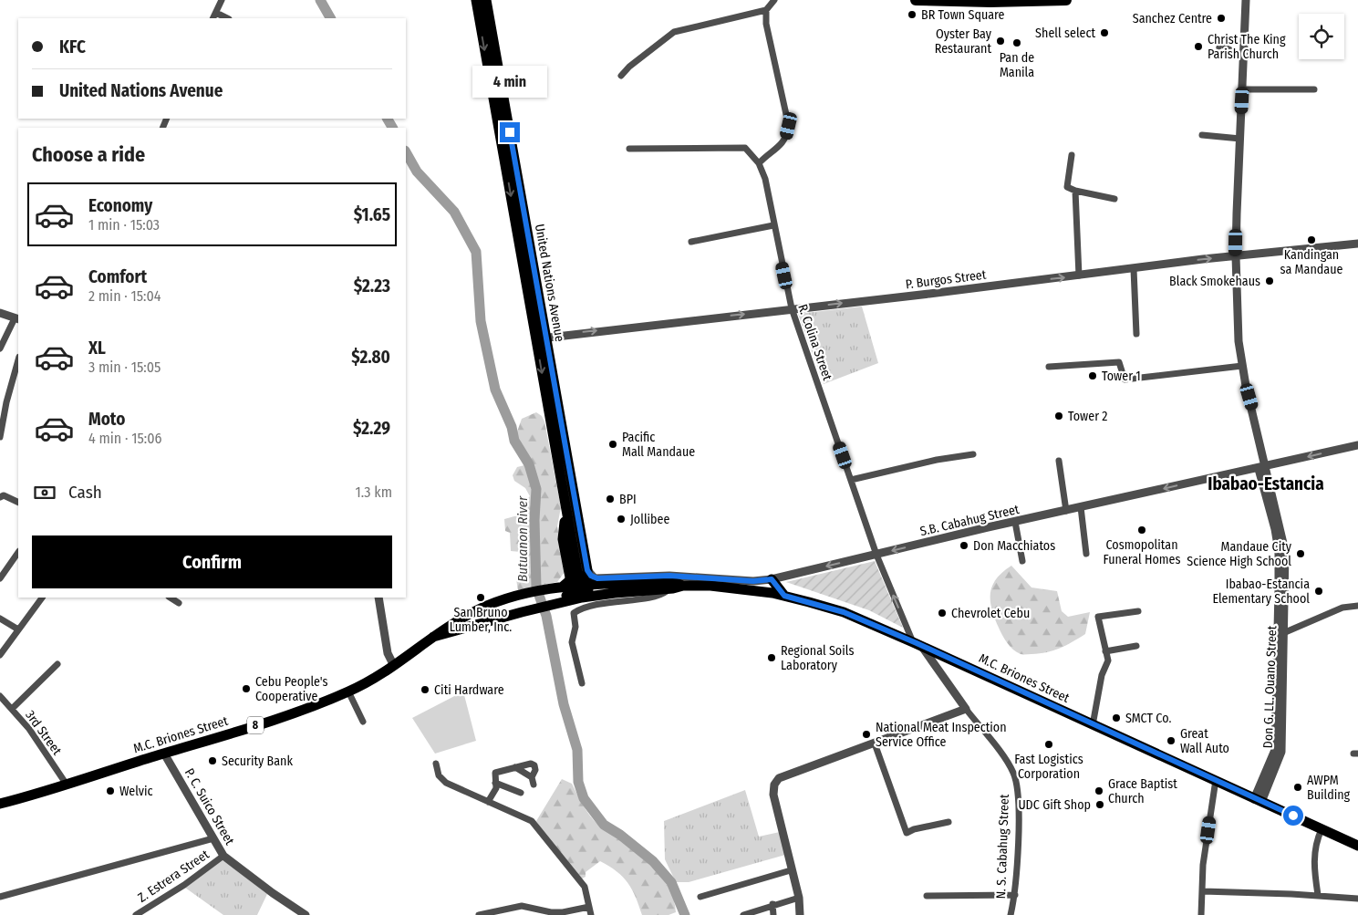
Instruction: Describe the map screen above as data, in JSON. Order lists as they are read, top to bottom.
{
  "streets": {
    "main road": ["United Nations Avenue", "M.C. Briones Street", "8"],
    "street": [
      "P. Burgos Street",
      "R. Colina Street",
      "S.B. Cabahug Street",
      "Don G. LL. Ouano Street",
      "3rd Street",
      "P. C. Suico Street",
      "N. S. Cabahug Street",
      "Z. Estrera Street"
    ]
  },
  "crossings": [
    ["P. Burgos Street", "United Nations Avenue"],
    ["P. Burgos Street", "R. Colina Street"],
    ["P. Burgos Street", "Don G. LL. Ouano Street"],
    ["United Nations Avenue", "S.B. Cabahug Street"],
    ["United Nations Avenue", "M.C. Briones Street"],
    ["R. Colina Street", "S.B. Cabahug Street"],
    ["R. Colina Street", "M.C. Briones Street"],
    ["R. Colina Street", "N. S. Cabahug Street"],
    ["S.B. Cabahug Street", "Don G. LL. Ouano Street"],
    ["M.C. Briones Street", "Don G. LL. Ouano Street"],
    ["M.C. Briones Street", "8"],
    ["M.C. Briones Street", "3rd Street"],
    ["M.C. Briones Street", "P. C. Suico Street"],
    ["M.C. Briones Street", "N. S. Cabahug Street"],
    ["P. C. Suico Street", "Z. Estrera Street"]
  ],
  "one_way": ["P. Burgos Street", "S.B. Cabahug Street"],
  "districts": ["Ibabao-Estancia"],
  "water": ["Butuanon River"],
  "places": [
    "BR Town Square",
    "Sanchez Centre",
    "Shell select",
    "Oyster Bay Restaurant",
    "Pan de Manila",
    "Christ The King Parish Church",
    "Kandingan sa Mandaue",
    "Black Smokehaus",
    "Tower 1",
    "Tower 2",
    "Pacific Mall Mandaue",
    "BPI",
    "Jollibee",
    "Cosmopolitan Funeral Homes",
    "Don Macchiatos",
    "Mandaue City Science High School",
    "Ibabao-Estancia Elementary School",
    "San Bruno Lumber, Inc.",
    "Chevrolet Cebu",
    "Regional Soils Laboratory",
    "Cebu People's Cooperative",
    "Citi Hardware",
    "SMCT Co.",
    "National Meat Inspection Service Office",
    "Great Wall Auto",
    "Fast Logistics Corporation",
    "Security Bank",
    "AWPM Building",
    "Welvic",
    "Grace Baptist Church",
    "UDC Gift Shop"
  ],
  "page": {
    "banner": ["KFC", "United Nations Avenue"],
    "bubble": "4 min",
    "heading": "Choose a ride",
    "list": [
      {
        "name": "Economy",
        "note": "1 min · 15:03",
        "value": "$1.65"
      },
      {
        "name": "Comfort",
        "note": "2 min · 15:04",
        "value": "$2.23"
      },
      {
        "name": "XL",
        "note": "3 min · 15:05",
        "value": "$2.80"
      },
      {
        "name": "Moto",
        "note": "4 min · 15:06",
        "value": "$2.29"
      }
    ],
    "pay": ["Cash", "1.3 km"],
    "buttons": "Confirm"
  }
}
